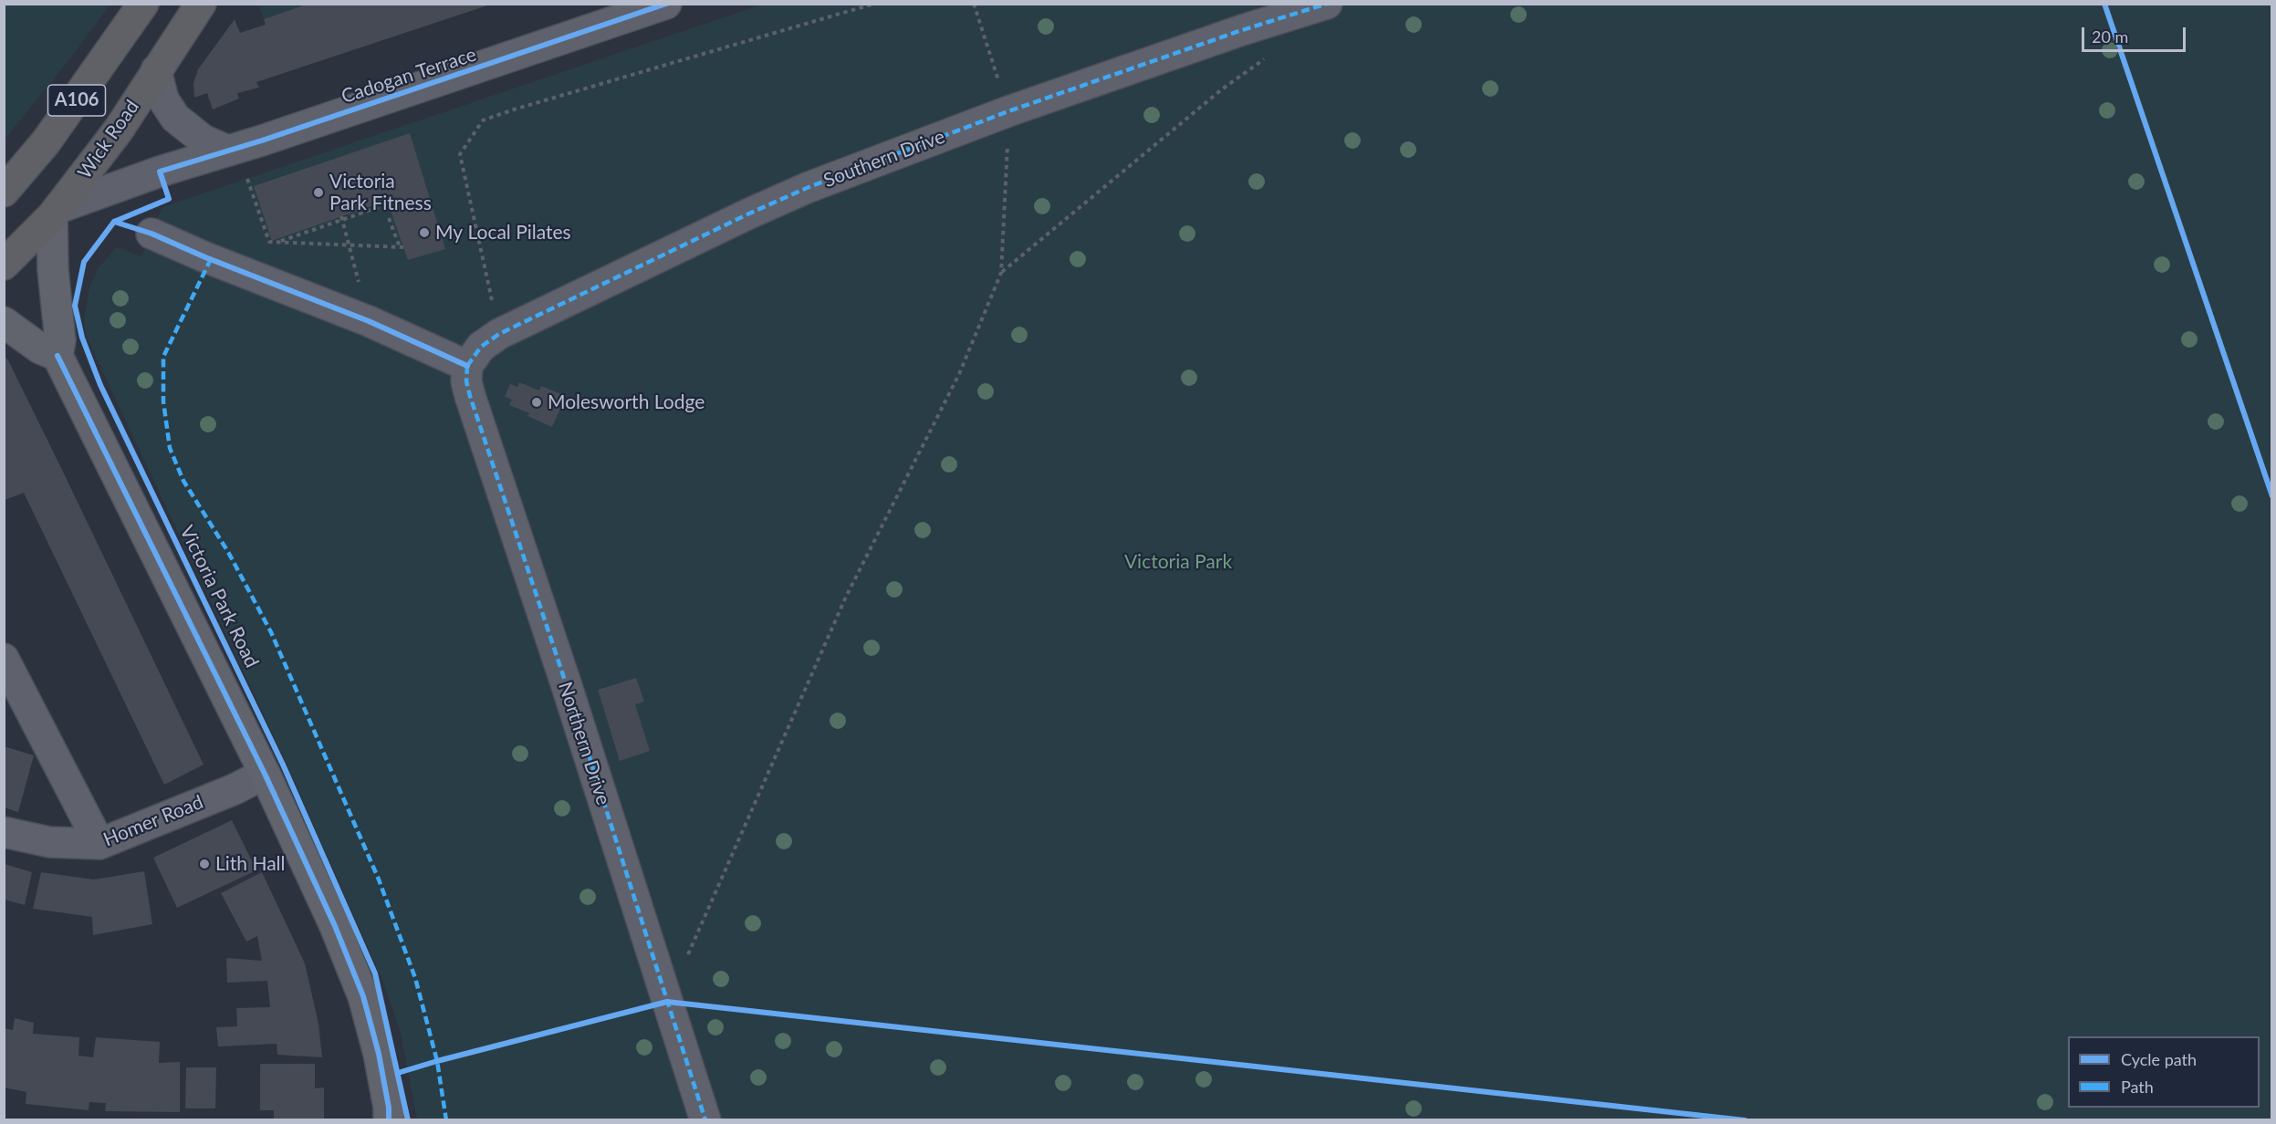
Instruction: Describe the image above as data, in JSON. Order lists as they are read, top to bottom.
{
  "streets": {
    "highway": ["A106", "Wick Road"],
    "main road": ["Victoria Park Road"],
    "street": [
      "Cadogan Terrace",
      "Southern Drive",
      "Northern Drive",
      "Homer Road"
    ]
  },
  "crossings": [
    ["Cadogan Terrace", "Wick Road"],
    ["Cadogan Terrace", "Victoria Park Road"],
    ["Wick Road", "Victoria Park Road"],
    ["Southern Drive", "Northern Drive"],
    ["Victoria Park Road", "Homer Road"]
  ],
  "parks": ["Victoria Park"],
  "places": [
    "Victoria Park Fitness",
    "My Local Pilates",
    "Molesworth Lodge",
    "Lith Hall"
  ],
  "legend": ["Cycle path", "Path"],
  "scale_bar": "20 m"
}
